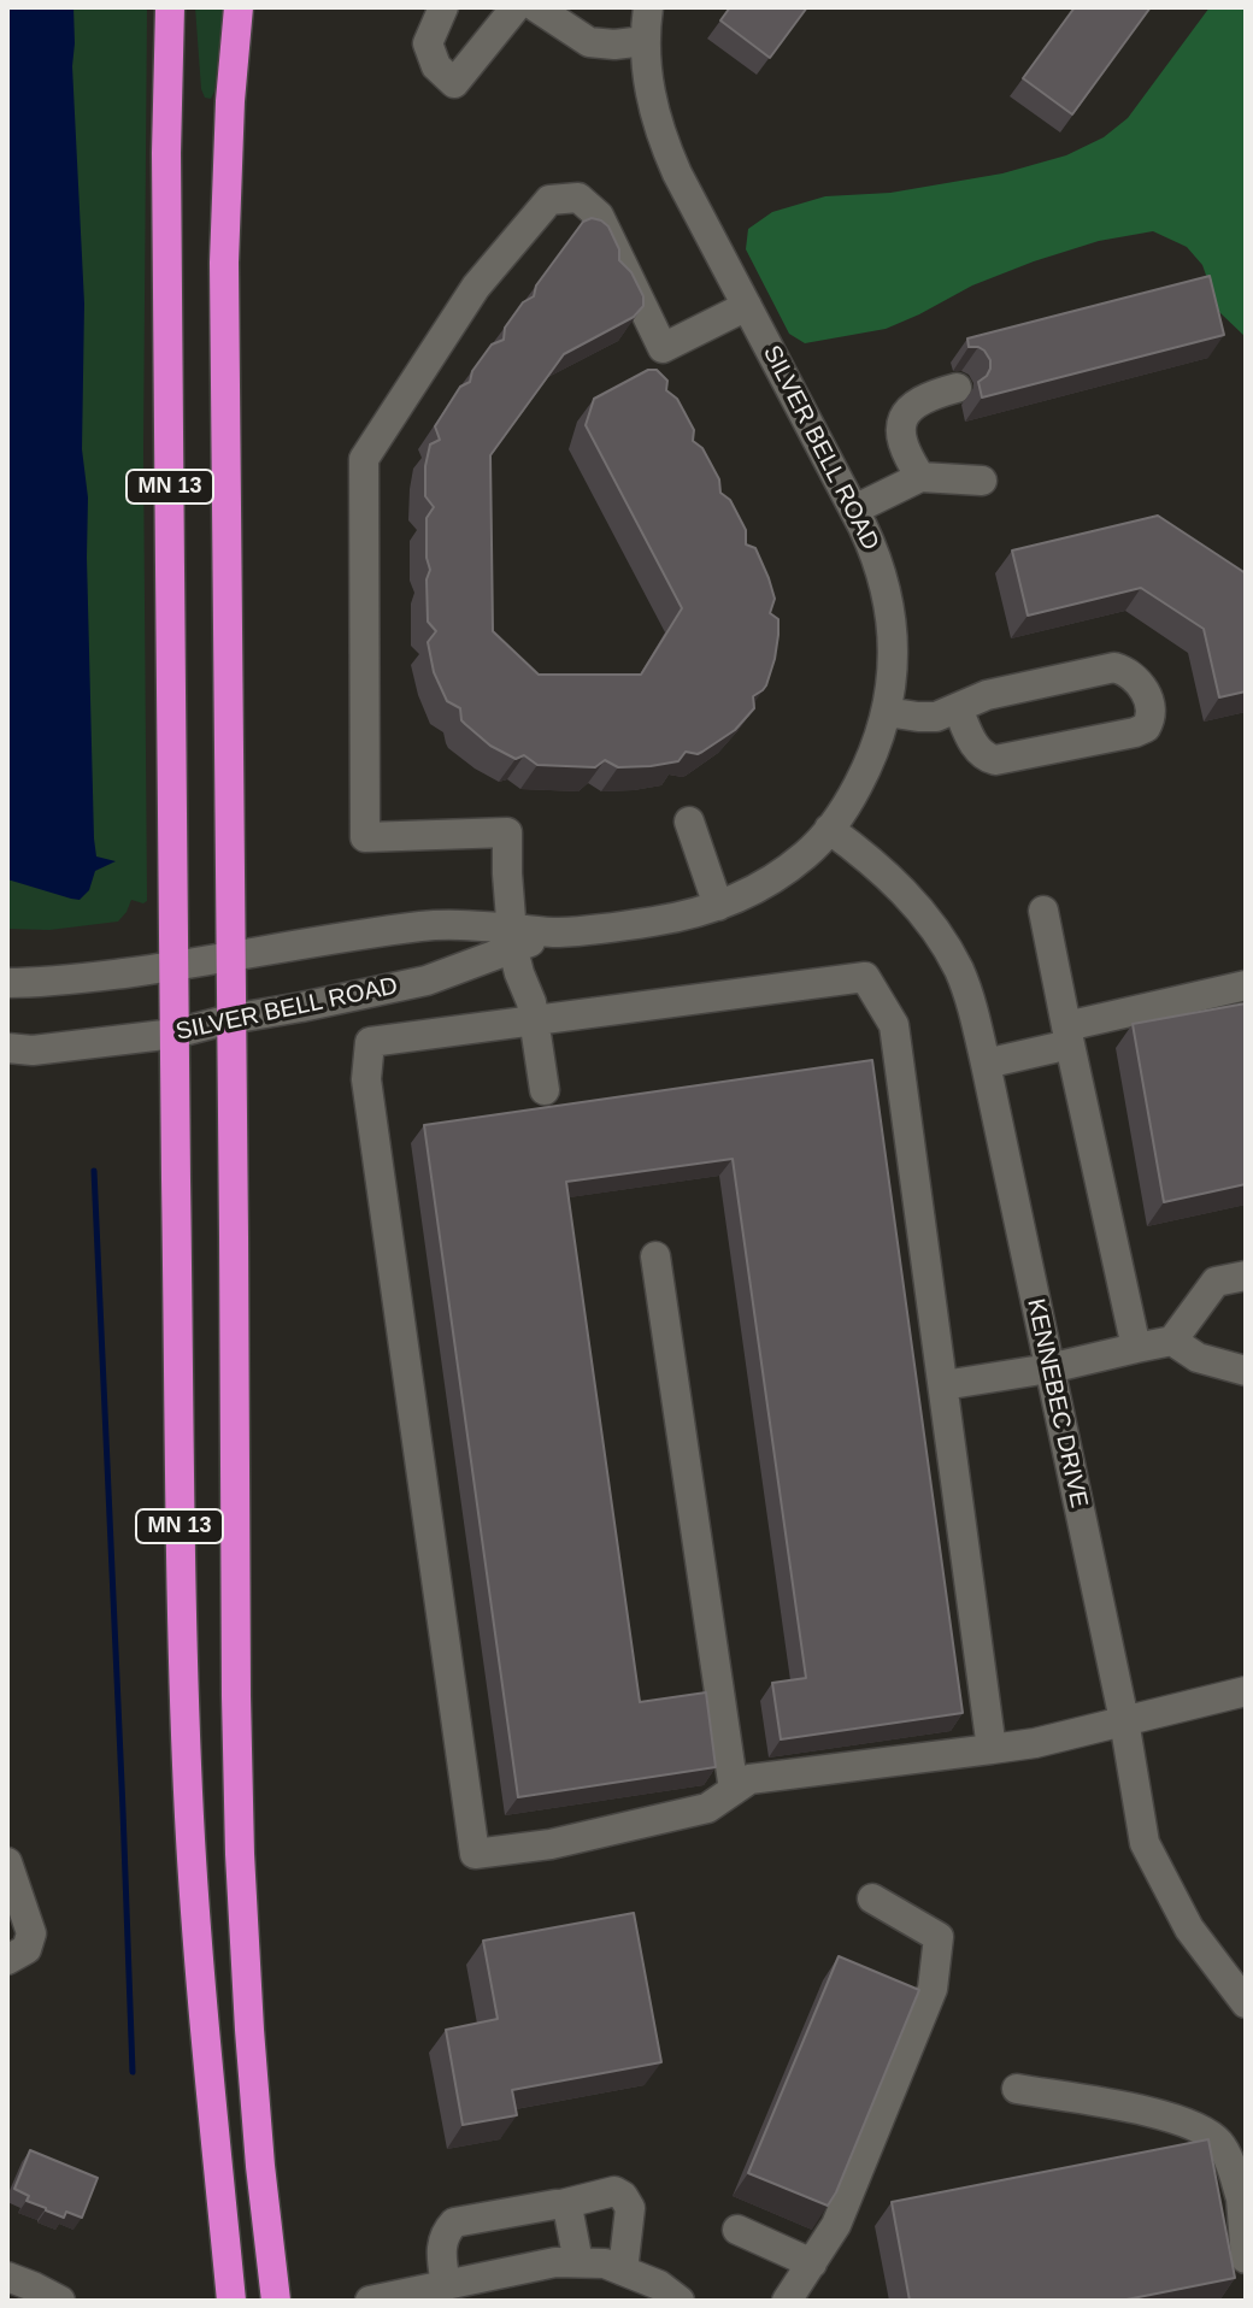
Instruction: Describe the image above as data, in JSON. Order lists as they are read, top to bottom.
{
  "streets": {
    "highway": ["MN 13"],
    "street": ["SILVER BELL ROAD", "KENNEBEC DRIVE"]
  },
  "crossings": [
    ["SILVER BELL ROAD", "MN 13"],
    ["SILVER BELL ROAD", "KENNEBEC DRIVE"]
  ]
}
